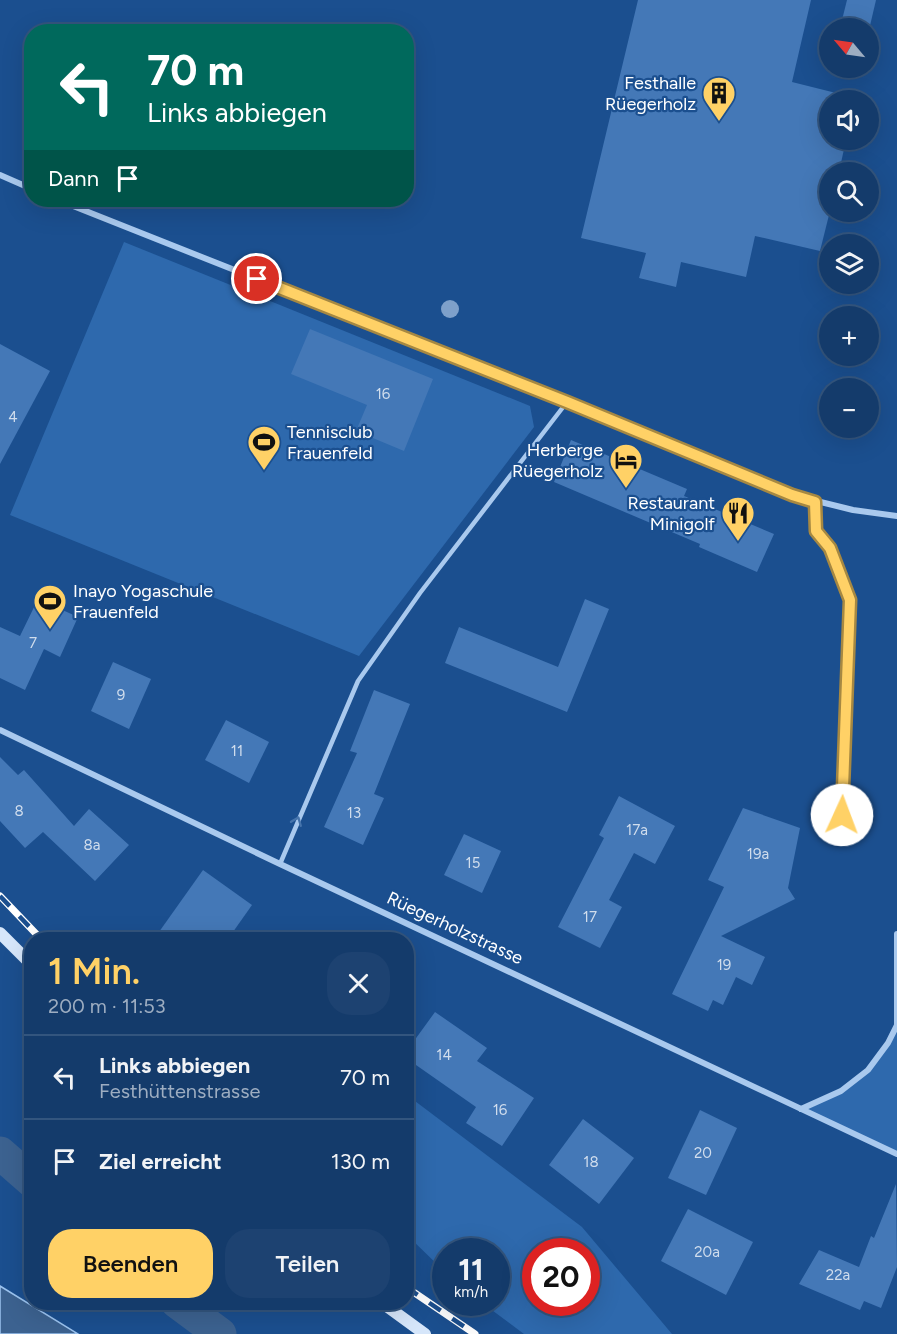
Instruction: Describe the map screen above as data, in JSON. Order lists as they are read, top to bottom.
{
  "streets": {
    "street": ["Rüegerholzstrasse"]
  },
  "places": {
    "building": ["Festhalle Rüegerholz"],
    "sports": ["Tennisclub Frauenfeld", "Inayo Yogaschule Frauenfeld"],
    "hotel": ["Herberge Rüegerholz"],
    "restaurant": ["Restaurant Minigolf"]
  },
  "house_numbers": [
    "16",
    "4",
    "7",
    "9",
    "11",
    "8",
    "13",
    "17a",
    "8a",
    "19a",
    "15",
    "17",
    "19",
    "14",
    "16",
    "20",
    "18",
    "20a",
    "22a"
  ],
  "north": "top left",
  "page": {
    "map_buttons": ["+", "−"],
    "turn": ["70 m", "Links abbiegen"],
    "then": "Dann",
    "heading": ["1 Min.", "200 m · 11:53"],
    "list": [
      {
        "name": "Links abbiegen",
        "note": "Festhüttenstrasse",
        "value": "70 m"
      },
      {
        "name": "Ziel erreicht",
        "value": "130 m"
      }
    ],
    "buttons": ["Beenden", "Teilen"],
    "speed": "11 km/h",
    "limit": "20"
  }
}
